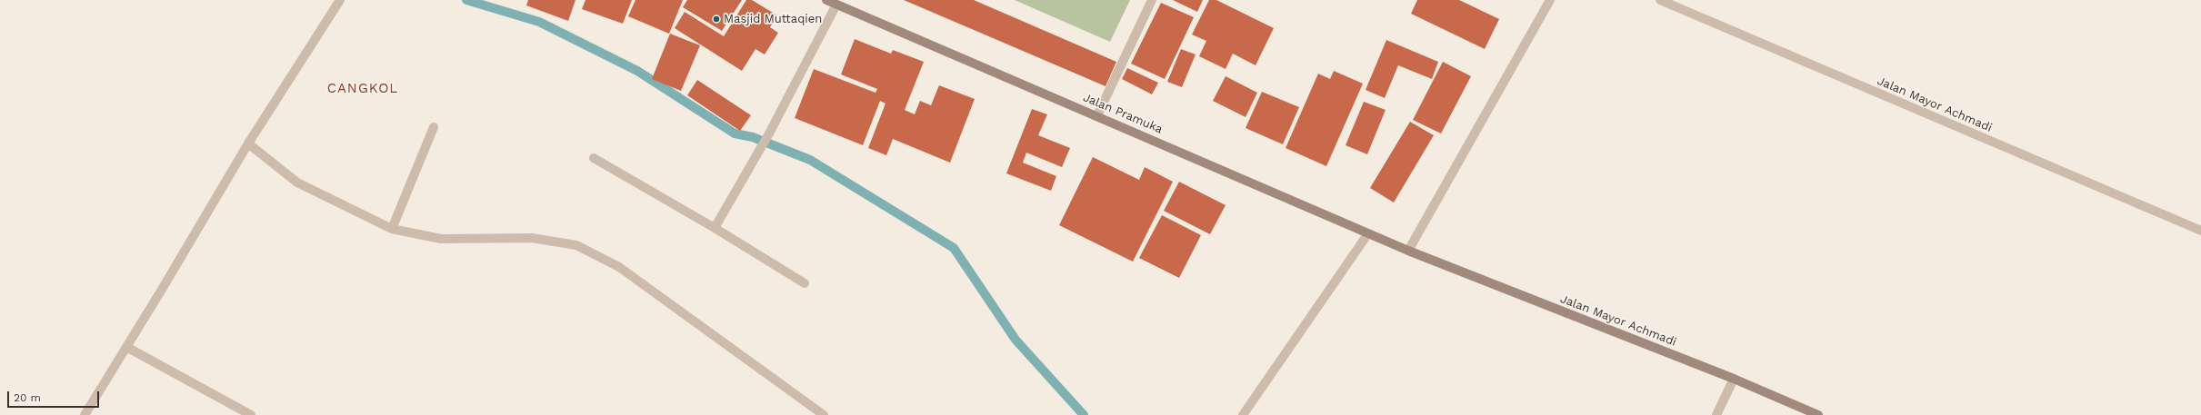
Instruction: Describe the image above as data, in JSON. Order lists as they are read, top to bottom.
{
  "streets": {
    "main road": ["Jalan Mayor Achmadi", "Jalan Pramuka"]
  },
  "crossings": [
    ["Jalan Mayor Achmadi", "Jalan Pramuka"]
  ],
  "districts": ["CANGKOL"],
  "places": ["Masjid Muttaqien"],
  "scale_bar": "20 m"
}
